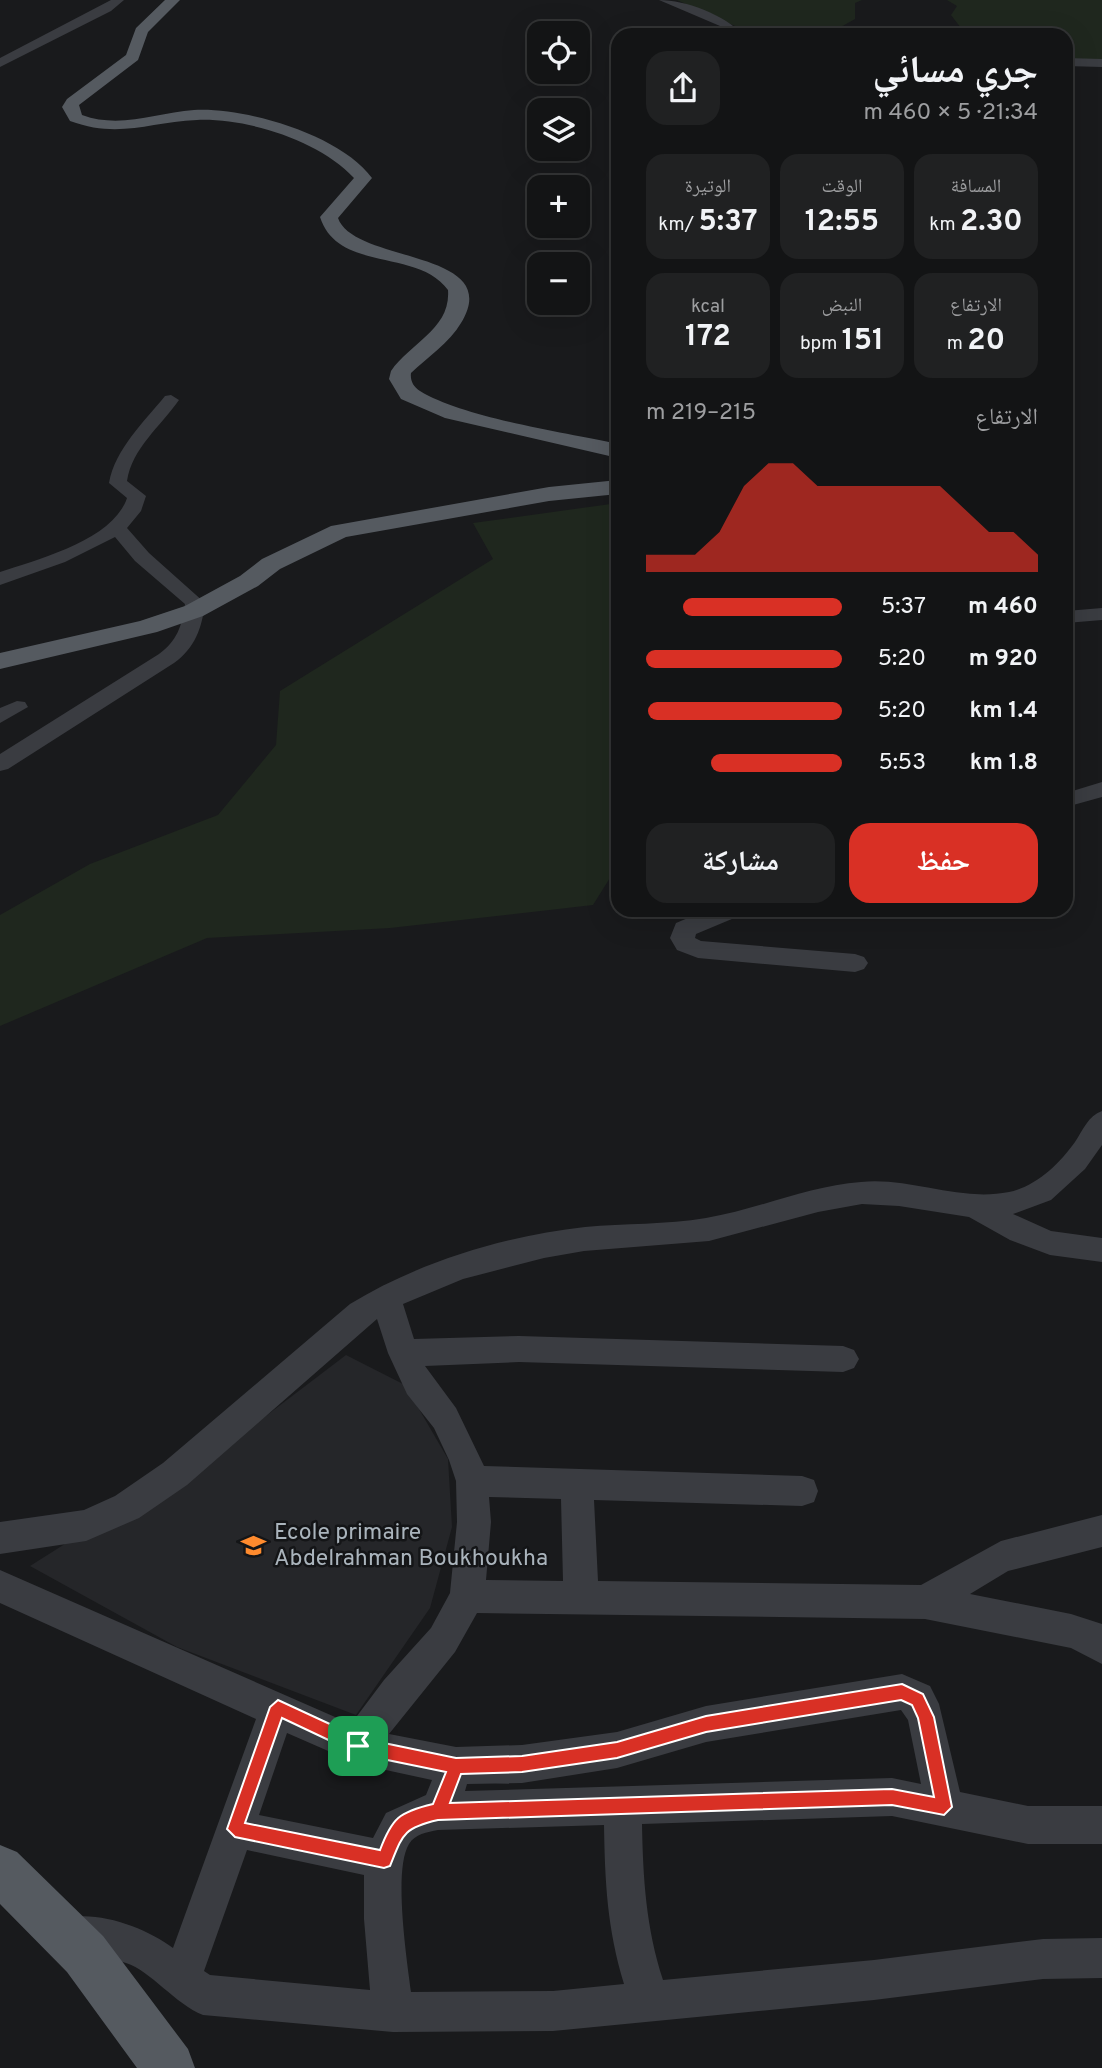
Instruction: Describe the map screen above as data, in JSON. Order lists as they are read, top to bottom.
{
  "places": {
    "school or university": ["Ecole primaire Abdelrahman Boukhoukha"]
  },
  "page": {
    "map_buttons": ["+", "−"],
    "heading": ["جري مسائي", "21:34 · 5 × 460 m"],
    "stats": [
      ["المسافة", "2.30 km"],
      ["الوقت", "12:55"],
      ["الوتيرة", "5:37 /km"],
      ["الارتفاع", "20 m"],
      ["النبض", "151 bpm"],
      ["kcal", "172"]
    ],
    "chart": ["الارتفاع", "215–219 m"],
    "list": [
      {
        "name": "460 m",
        "note": "5:37"
      },
      {
        "name": "920 m",
        "note": "5:20"
      },
      {
        "name": "1.4 km",
        "note": "5:20"
      },
      {
        "name": "1.8 km",
        "note": "5:53"
      }
    ],
    "buttons": ["حفظ", "مشاركة"]
  }
}
